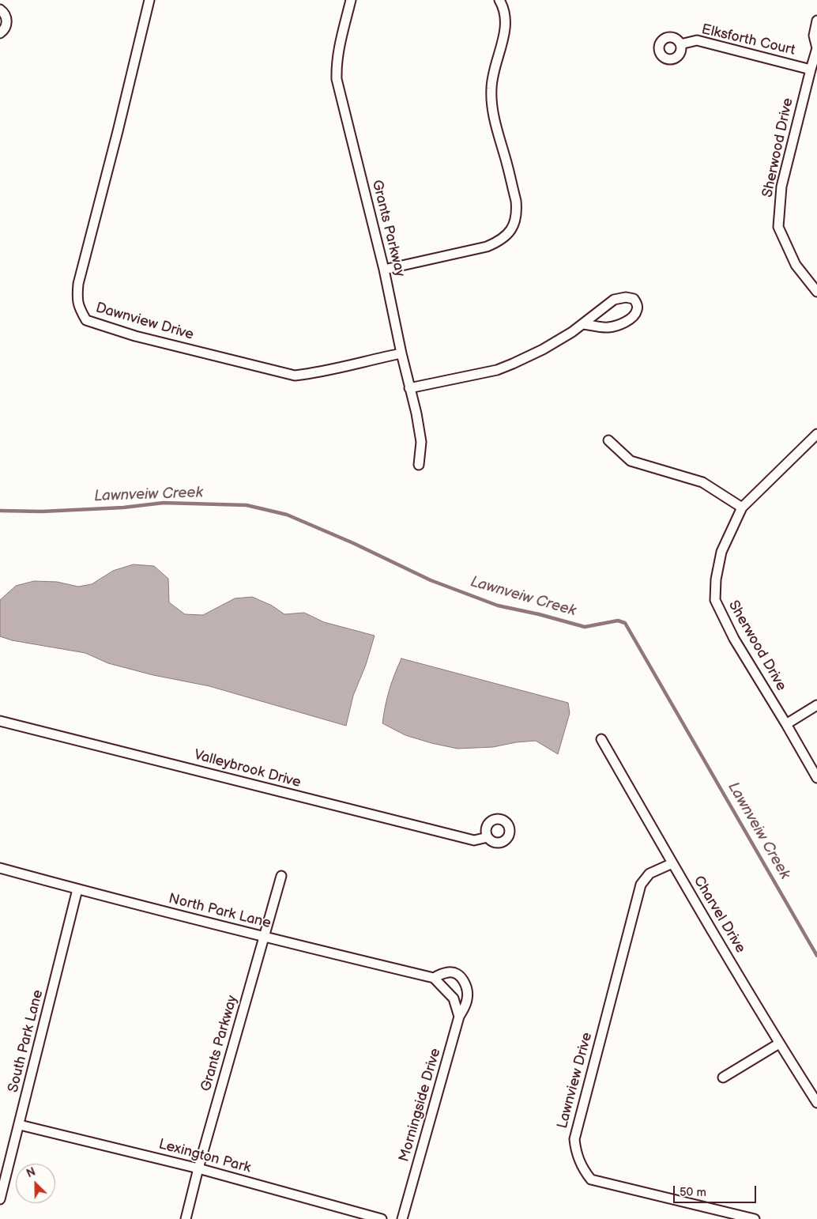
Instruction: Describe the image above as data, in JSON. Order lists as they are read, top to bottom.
{
  "streets": {
    "street": [
      "Elksforth Court",
      "Sherwood Drive",
      "Grants Parkway",
      "Dawnview Drive",
      "Valleybrook Drive",
      "North Park Lane",
      "Charvel Drive",
      "South Park Lane",
      "Lawnview Drive",
      "Morningside Drive",
      "Lexington Park"
    ]
  },
  "crossings": [
    ["Elksforth Court", "Sherwood Drive"],
    ["Grants Parkway", "Dawnview Drive"],
    ["Grants Parkway", "North Park Lane"],
    ["Grants Parkway", "Lexington Park"],
    ["North Park Lane", "South Park Lane"],
    ["Charvel Drive", "Lawnview Drive"],
    ["South Park Lane", "Lexington Park"]
  ],
  "water": ["Lawnveiw Creek"],
  "scale_bar": "50 m",
  "north": "top left"
}
